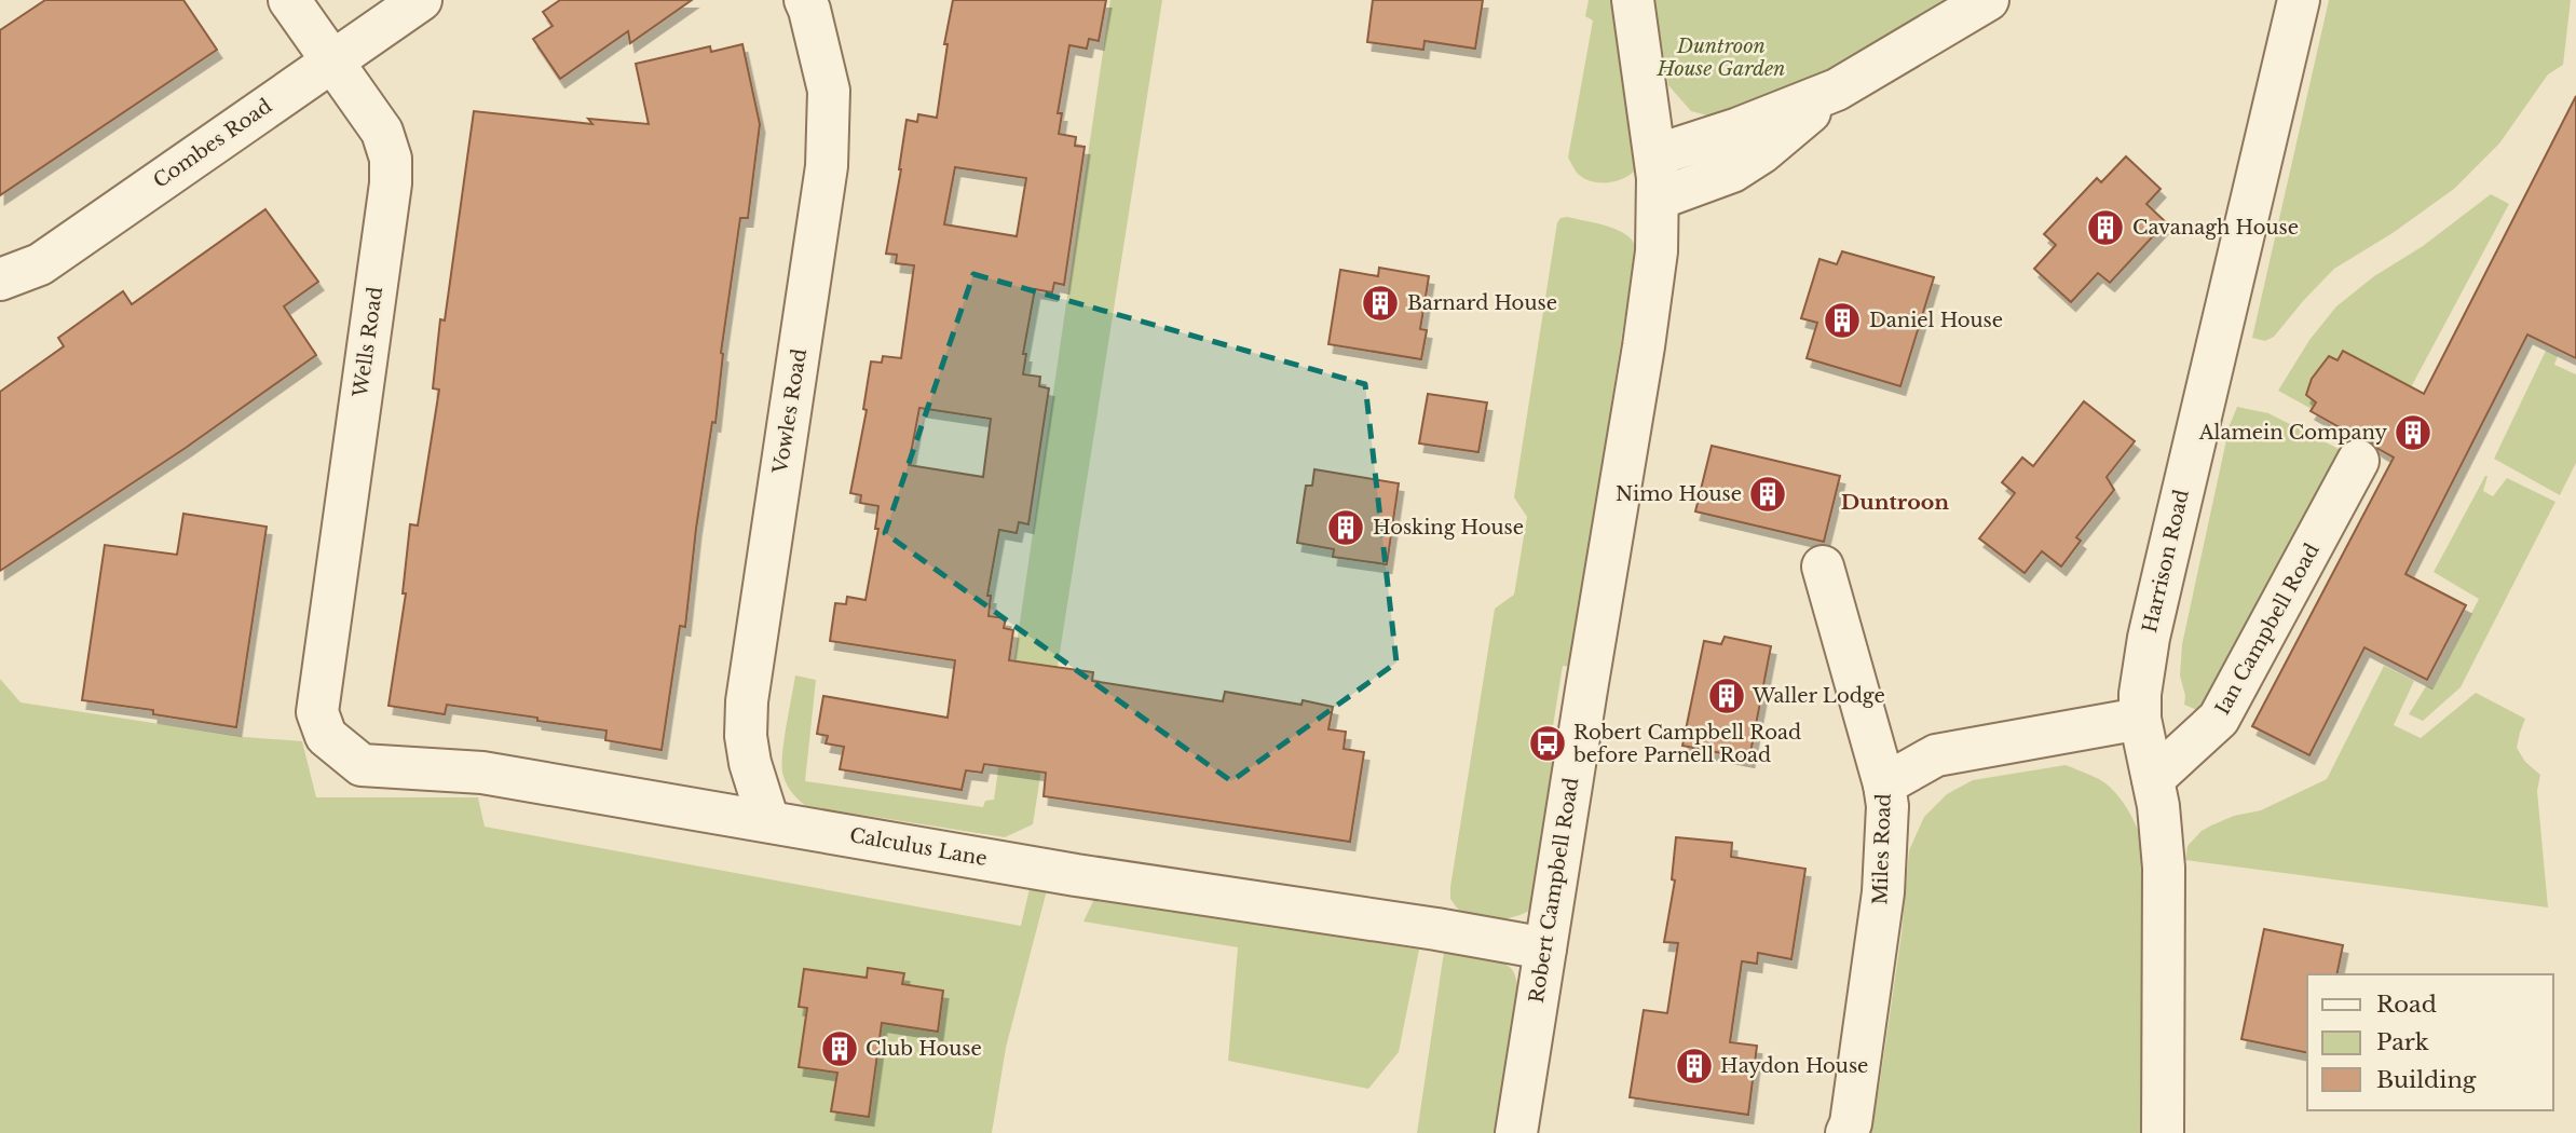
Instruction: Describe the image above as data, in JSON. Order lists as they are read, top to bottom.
{
  "streets": {
    "street": [
      "Combes Road",
      "Wells Road",
      "Vowles Road",
      "Harrison Road",
      "Ian Campbell Road",
      "Calculus Lane",
      "Miles Road",
      "Robert Campbell Road"
    ]
  },
  "crossings": [
    ["Combes Road", "Wells Road"],
    ["Wells Road", "Calculus Lane"],
    ["Vowles Road", "Calculus Lane"],
    ["Harrison Road", "Ian Campbell Road"],
    ["Harrison Road", "Miles Road"],
    ["Calculus Lane", "Robert Campbell Road"]
  ],
  "districts": ["Duntroon"],
  "parks": ["Duntroon House Garden"],
  "places": {
    "building": [
      "Cavanagh House",
      "Barnard House",
      "Daniel House",
      "Alamein Company",
      "Nimo House",
      "Hosking House",
      "Waller Lodge",
      "Club House",
      "Haydon House"
    ],
    "bus stop": ["Robert Campbell Road before Parnell Road"]
  },
  "legend": ["Road", "Park", "Building"]
}
